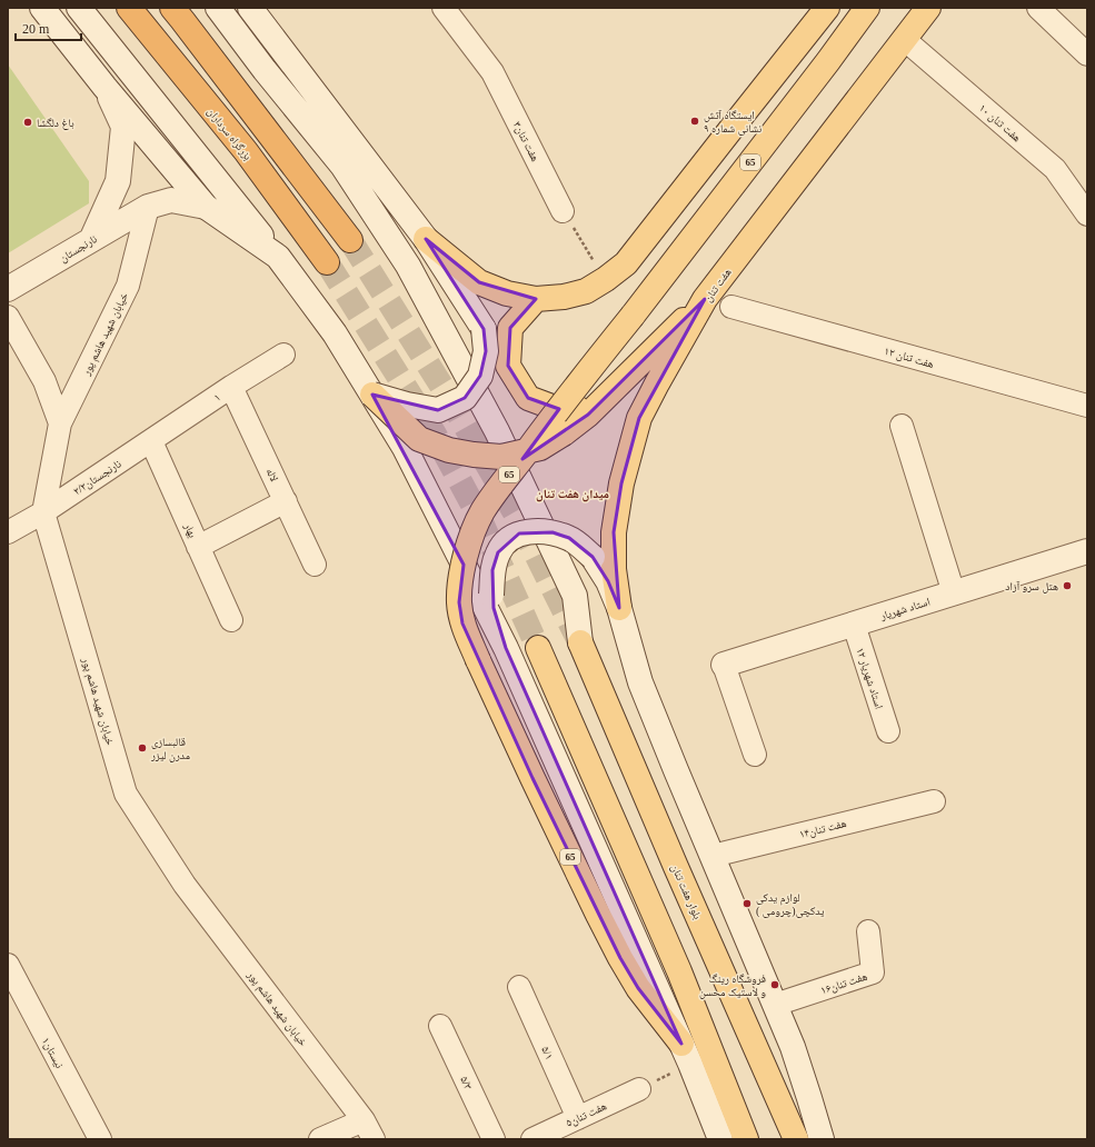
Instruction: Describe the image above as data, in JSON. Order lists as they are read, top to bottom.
{
  "streets": {
    "highway": ["بزرگراه سرداران"],
    "main road": [
      "65",
      "نارنجستان",
      "هفت تنان",
      "استاد شهریار",
      "بلوار هفت تنان"
    ],
    "street": [
      "هفت تنان ۱۰",
      "هفت تنان۳",
      "خیابان شهید هاشم پور",
      "هفت تنان ۱۲",
      "۱",
      "لاله ‍",
      "۲/۲نارنجستان",
      "بهار",
      "استاد شهریار ۱۲",
      "هفت تنان۱۴",
      "هفت تنان۱۶",
      "۱نیستان",
      "۵/۱",
      "۵/۳",
      "هفت تنان۵"
    ]
  },
  "crossings": [
    ["هفت تنان ۱۰", "هفت تنان"],
    ["نارنجستان", "خیابان شهید هاشم پور"],
    ["خیابان شهید هاشم پور", "۲/۲نارنجستان"],
    ["۱", "لاله ‍"],
    ["۱", "۲/۲نارنجستان"],
    ["۱", "بهار"],
    ["۲/۲نارنجستان", "بهار"],
    ["استاد شهریار", "استاد شهریار ۱۲"],
    ["۵/۱", "هفت تنان۵"]
  ],
  "districts": ["میدان هفت تنان"],
  "places": [
    "ایستگاه آتش نشانی شماره ۹",
    "باغ دلگشا",
    "هتل سرو آزاد",
    "قالبسازی مدرن لیزر",
    "لوازم یدکی یدکچی(چرومی )",
    "فروشگاه رینگ و لاستیک محسن"
  ],
  "scale_bar": "20 m"
}
